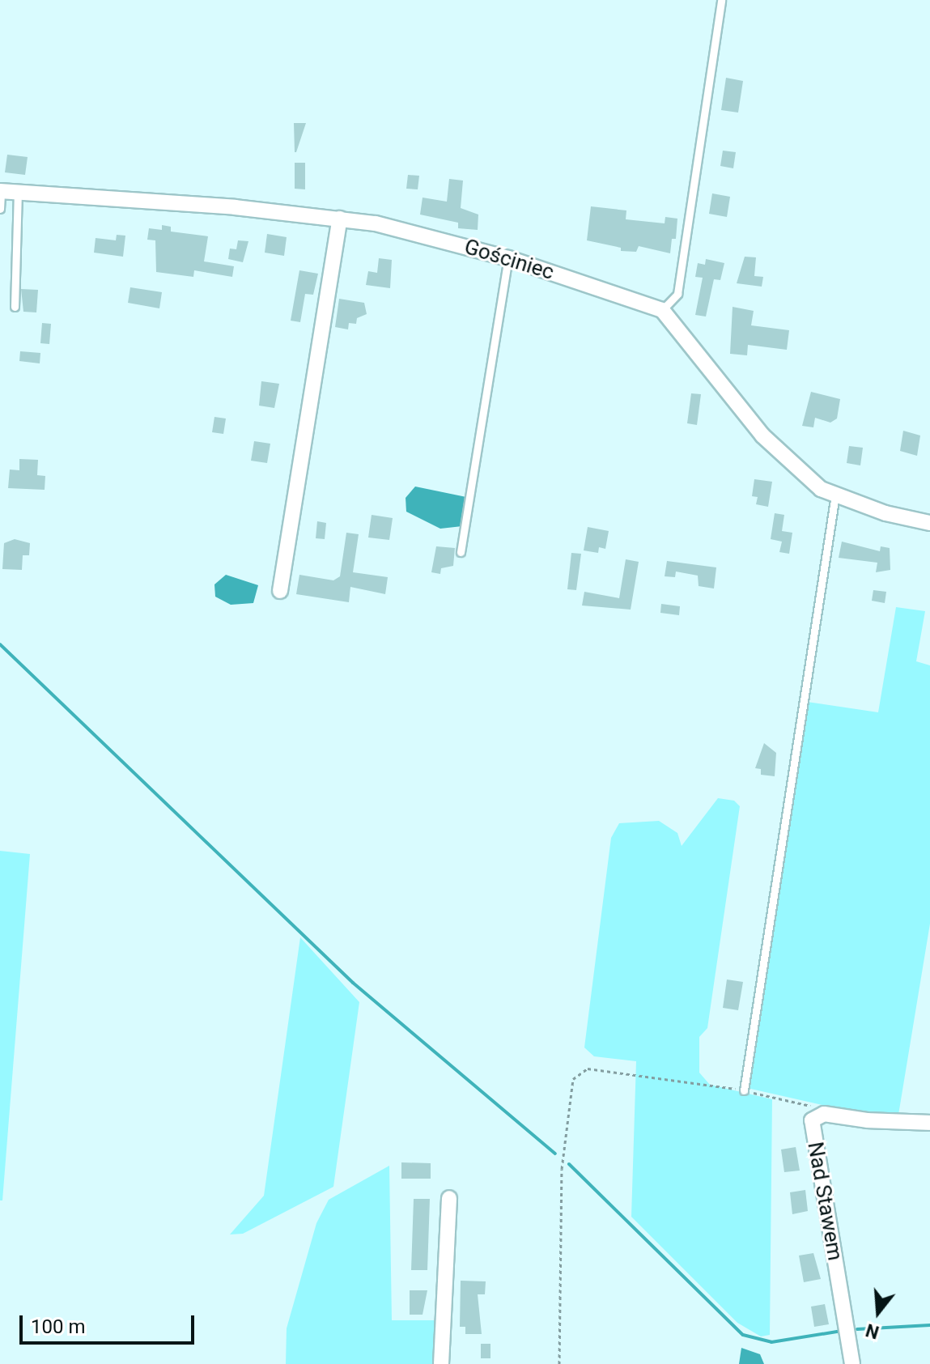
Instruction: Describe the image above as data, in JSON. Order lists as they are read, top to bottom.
{
  "streets": {
    "street": ["Gościniec", "Nad Stawem"]
  },
  "scale_bar": "100 m",
  "north": "bottom"
}
